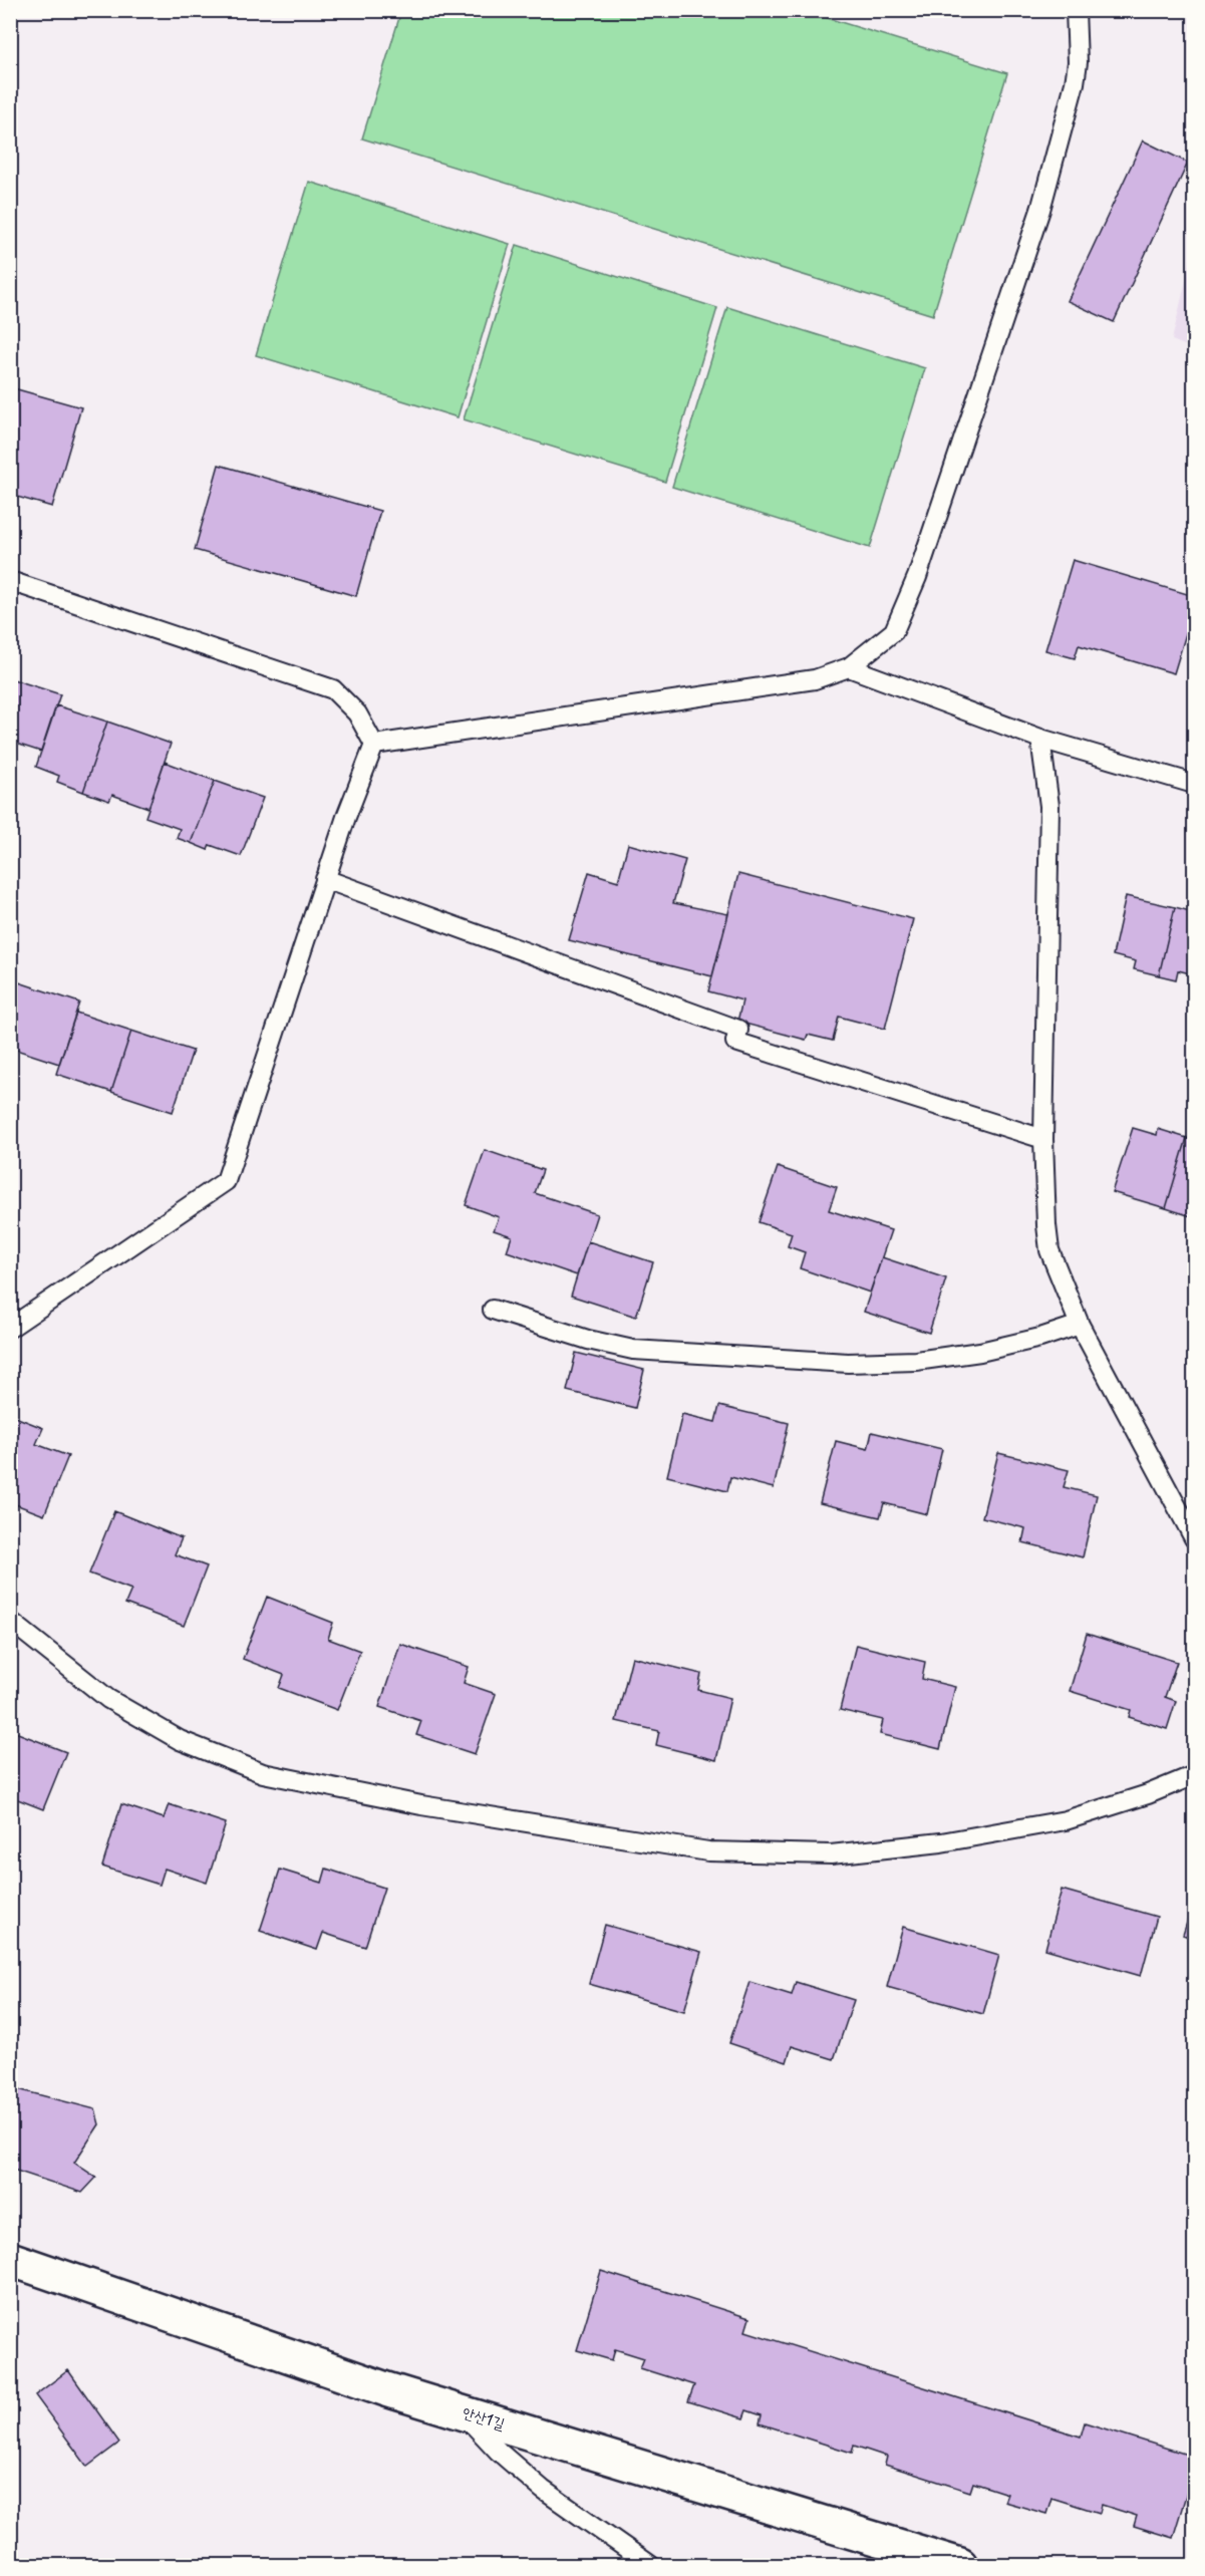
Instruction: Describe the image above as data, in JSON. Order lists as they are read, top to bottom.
{
  "streets": {
    "street": ["안산1길"]
  }
}
